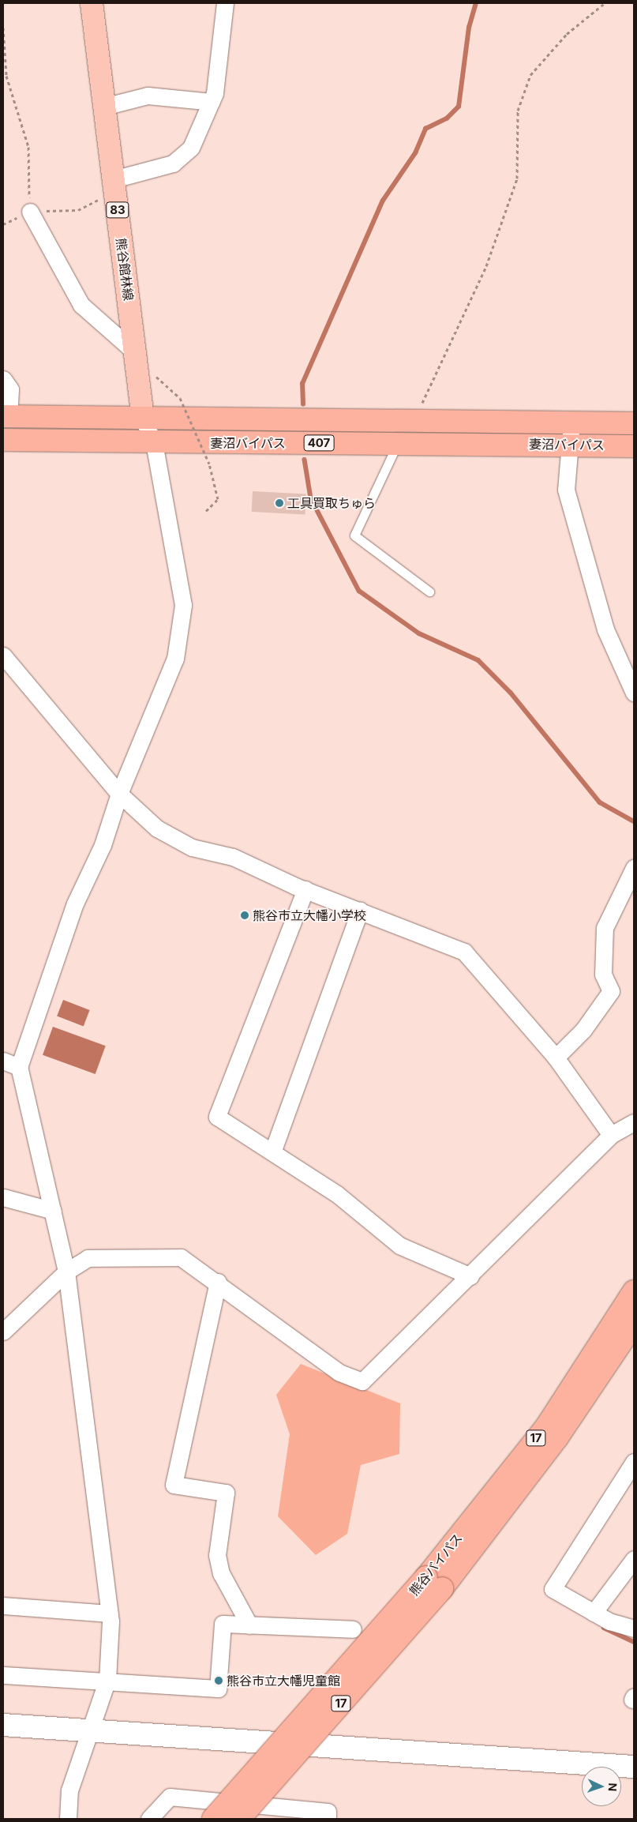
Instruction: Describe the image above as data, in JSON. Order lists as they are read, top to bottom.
{
  "streets": {
    "highway": [
      "妻沼バイパス",
      "407",
      "17",
      "熊谷バイパス"
    ],
    "main road": ["83", "熊谷館林線"]
  },
  "crossings": [
    ["熊谷館林線", "妻沼バイパス"],
    ["17", "熊谷バイパス"]
  ],
  "places": ["工具買取ちゅら", "熊谷市立大幡小学校", "熊谷市立大幡児童館"],
  "north": "right"
}
